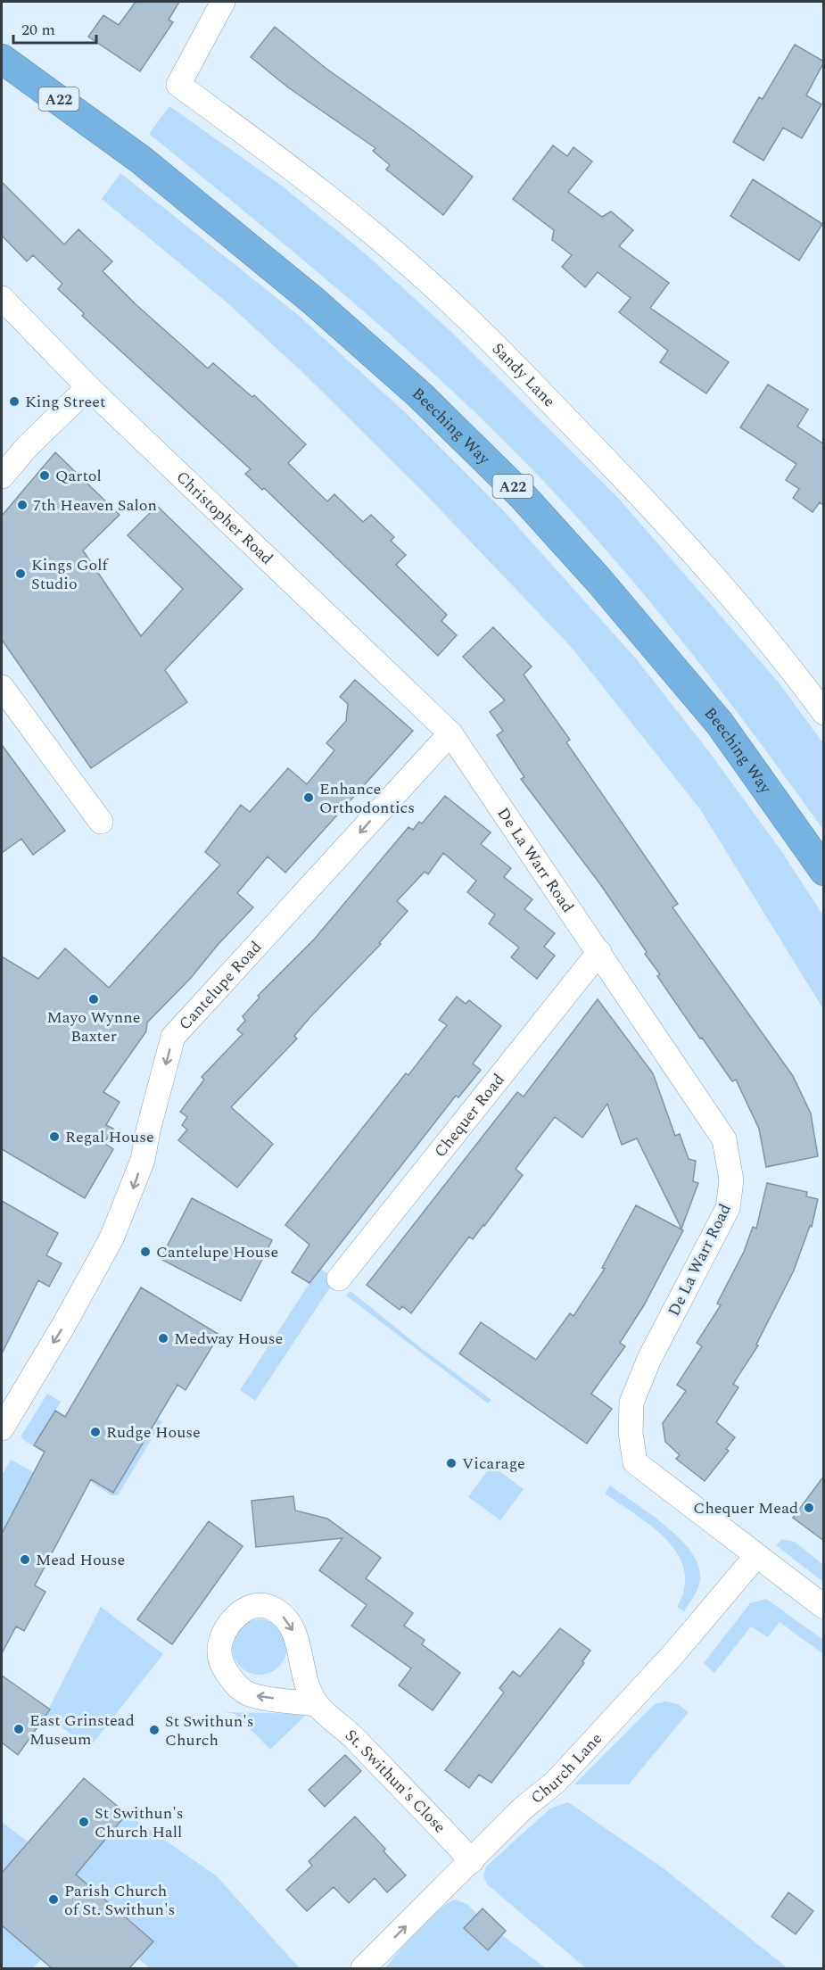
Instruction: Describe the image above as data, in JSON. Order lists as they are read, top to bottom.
{
  "streets": {
    "highway": ["A22", "Beeching Way"],
    "street": [
      "Sandy Lane",
      "Christopher Road",
      "De La Warr Road",
      "Cantelupe Road",
      "Chequer Road",
      "Church Lane",
      "St. Swithun's Close"
    ]
  },
  "crossings": [
    ["Christopher Road", "De La Warr Road"],
    ["Christopher Road", "Cantelupe Road"],
    ["De La Warr Road", "Cantelupe Road"],
    ["De La Warr Road", "Chequer Road"],
    ["De La Warr Road", "Church Lane"],
    ["Church Lane", "St. Swithun's Close"]
  ],
  "one_way": ["Cantelupe Road"],
  "places": [
    "King Street",
    "Qartol",
    "7th Heaven Salon",
    "Kings Golf Studio",
    "Enhance Orthodontics",
    "Mayo Wynne Baxter",
    "Regal House",
    "Cantelupe House",
    "Medway House",
    "Rudge House",
    "Vicarage",
    "Chequer Mead",
    "Mead House",
    "East Grinstead Museum",
    "St Swithun's Church",
    "St Swithun's Church Hall",
    "Parish Church of St. Swithun's"
  ],
  "scale_bar": "20 m"
}
